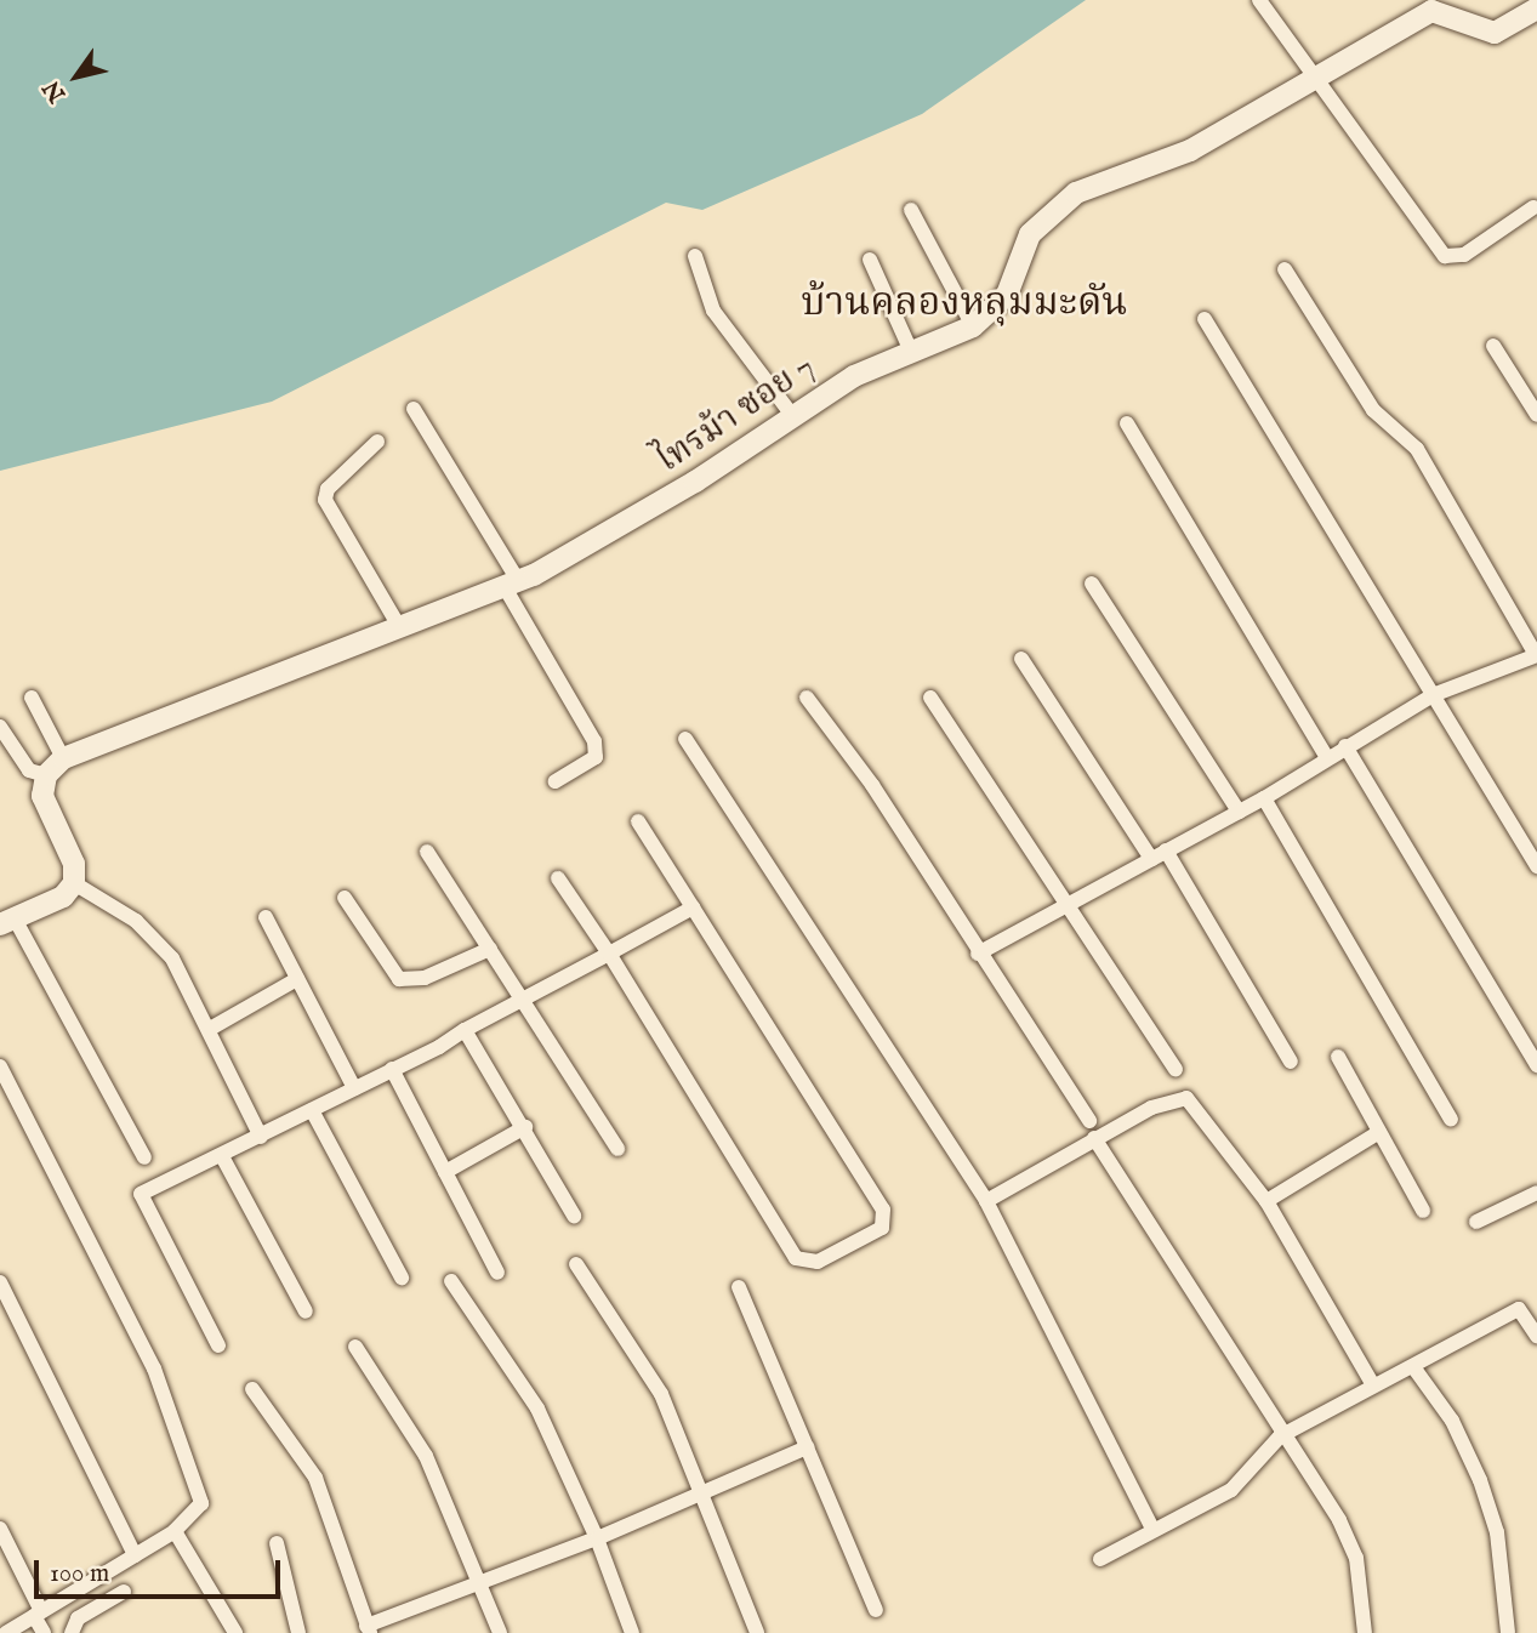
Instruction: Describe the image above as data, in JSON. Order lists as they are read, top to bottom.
{
  "streets": {
    "street": ["ไทรม้า ซอย 7"]
  },
  "districts": ["บ้านคลองหลุมมะดัน"],
  "scale_bar": "100 m",
  "north": "bottom left"
}
